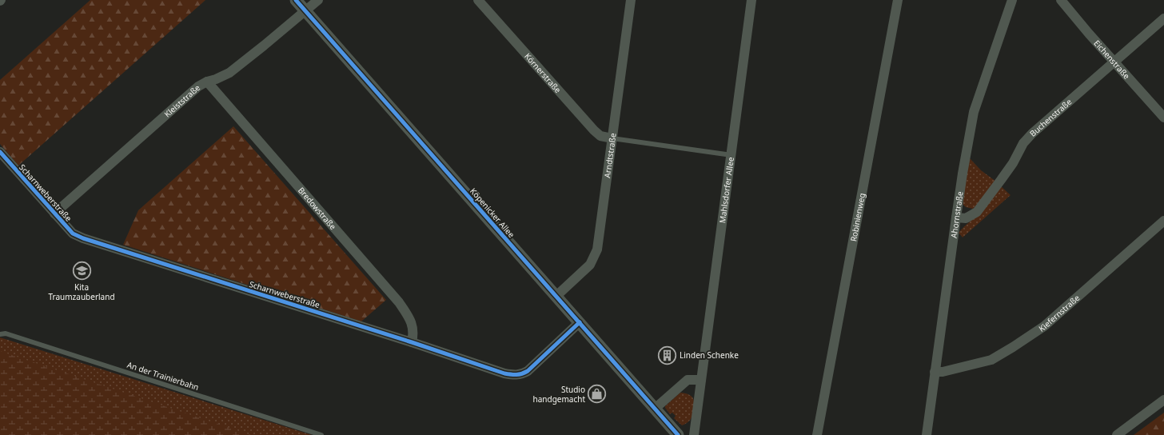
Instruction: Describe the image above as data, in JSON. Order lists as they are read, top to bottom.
{
  "streets": {
    "street": [
      "Eichenstraße",
      "Körnerstraße",
      "Kleiststraße",
      "Buchenstraße",
      "Arndtstraße",
      "Mahlsdorfer Allee",
      "Scharnweberstraße",
      "Bredowstraße",
      "Köpenicker Allee",
      "Ahornstraße",
      "Robinienweg",
      "Kiefernstraße"
    ],
    "lane": ["An der Trainierbahn"]
  },
  "crossings": [
    ["Eichenstraße", "Buchenstraße"],
    ["Körnerstraße", "Arndtstraße"],
    ["Kleiststraße", "Scharnweberstraße"],
    ["Kleiststraße", "Bredowstraße"],
    ["Kleiststraße", "Köpenicker Allee"],
    ["Buchenstraße", "Ahornstraße"],
    ["Arndtstraße", "Köpenicker Allee"],
    ["Scharnweberstraße", "Bredowstraße"],
    ["Scharnweberstraße", "Köpenicker Allee"],
    ["Ahornstraße", "Kiefernstraße"]
  ],
  "places": {
    "school or university": ["Kita Traumzauberland"],
    "building": ["Linden Schenke"],
    "shop": ["Studio handgemacht"]
  }
}
